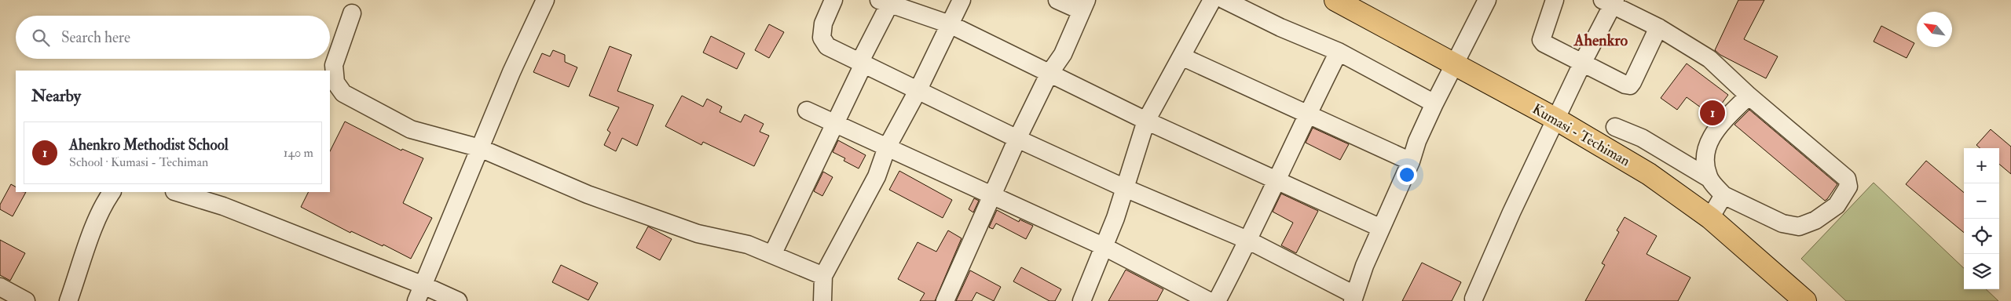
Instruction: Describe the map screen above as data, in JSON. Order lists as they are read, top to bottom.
{
  "streets": {
    "highway": ["Kumasi - Techiman"]
  },
  "districts": ["Ahenkro"],
  "north": "top left",
  "page": {
    "search": "Search here",
    "heading": "Nearby",
    "pins": "1",
    "list": [
      {
        "mark": "1",
        "name": "Ahenkro Methodist School",
        "note": "School · Kumasi - Techiman",
        "value": "140 m"
      }
    ],
    "map_buttons": ["+", "−"]
  }
}
